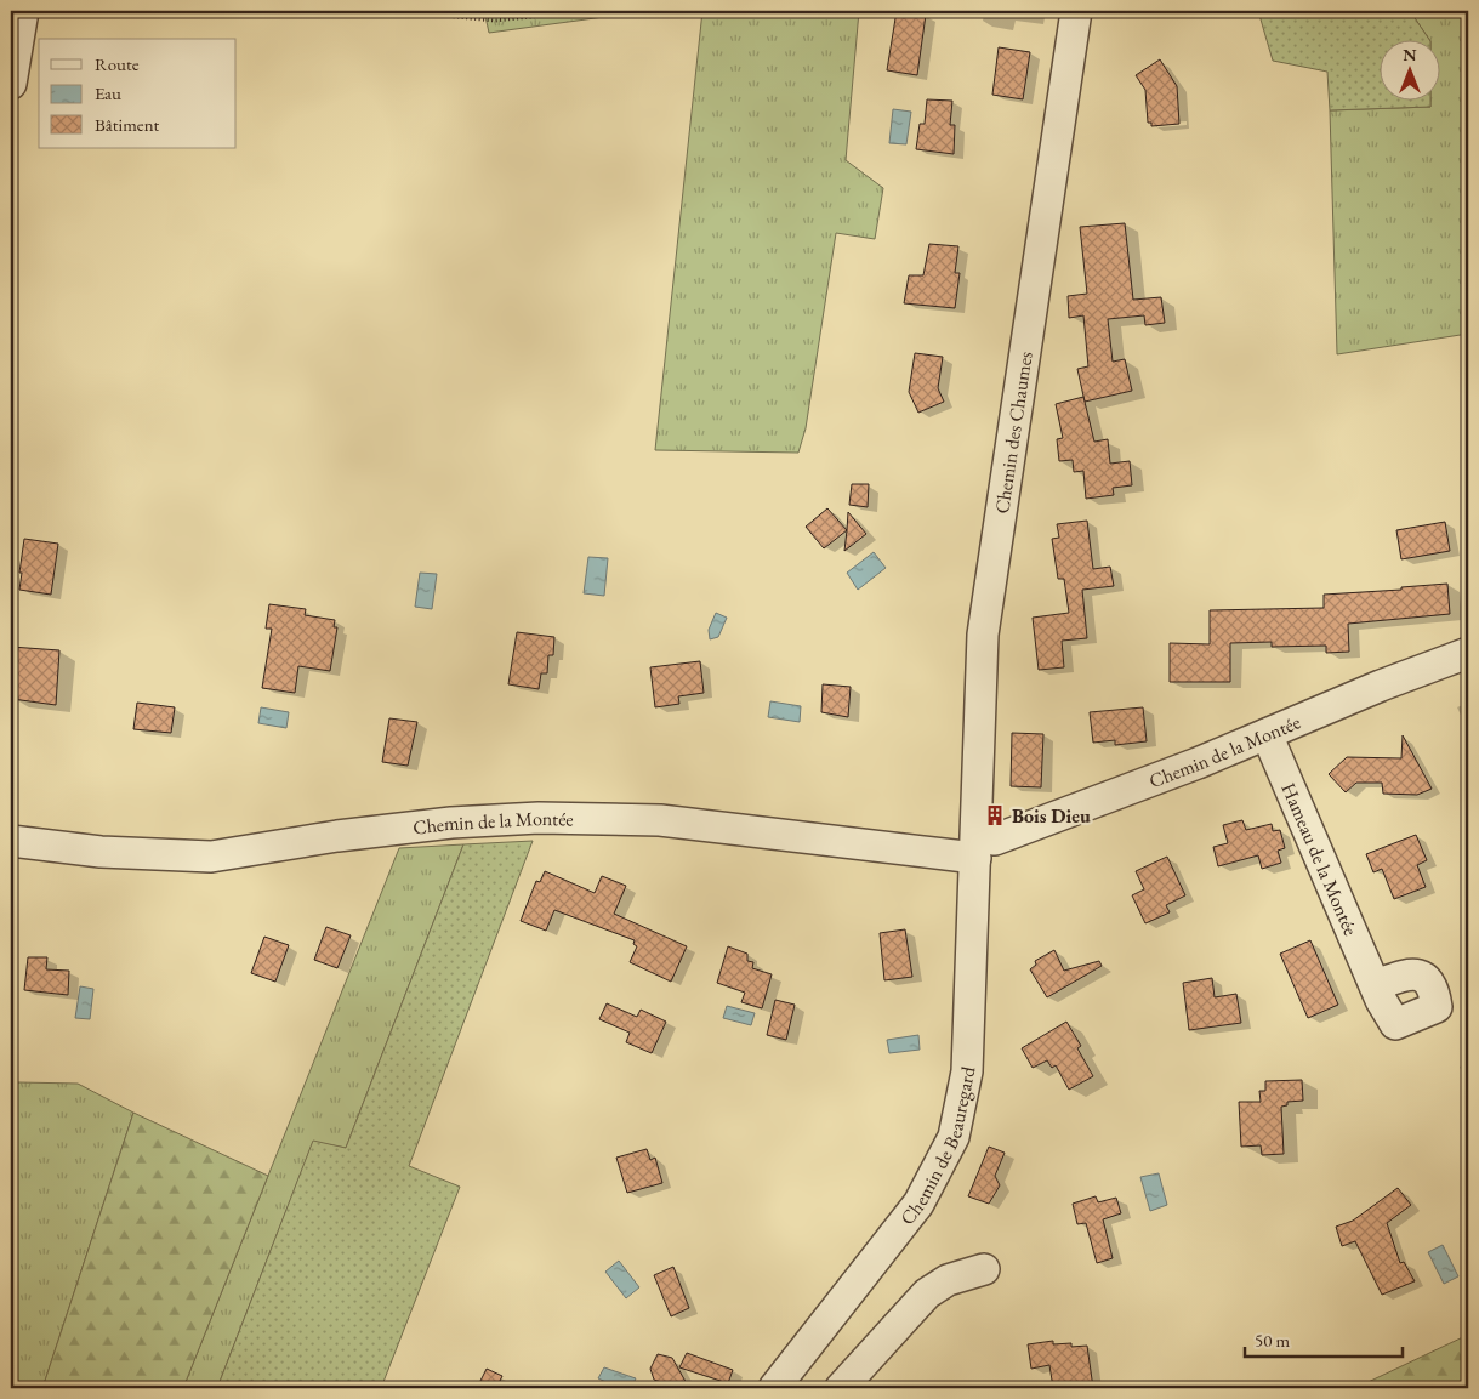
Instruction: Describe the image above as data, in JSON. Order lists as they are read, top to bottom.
{
  "streets": {
    "street": [
      "Chemin des Chaumes",
      "Chemin de la Montée",
      "Hameau de la Montée",
      "Chemin de Beauregard"
    ]
  },
  "crossings": [
    ["Chemin des Chaumes", "Chemin de la Montée"],
    ["Chemin des Chaumes", "Chemin de Beauregard"],
    ["Chemin de la Montée", "Hameau de la Montée"],
    ["Chemin de la Montée", "Chemin de Beauregard"]
  ],
  "places": {
    "building": ["Bois Dieu"]
  },
  "legend": ["Route", "Eau", "Bâtiment"],
  "scale_bar": "50 m",
  "north": "top"
}
